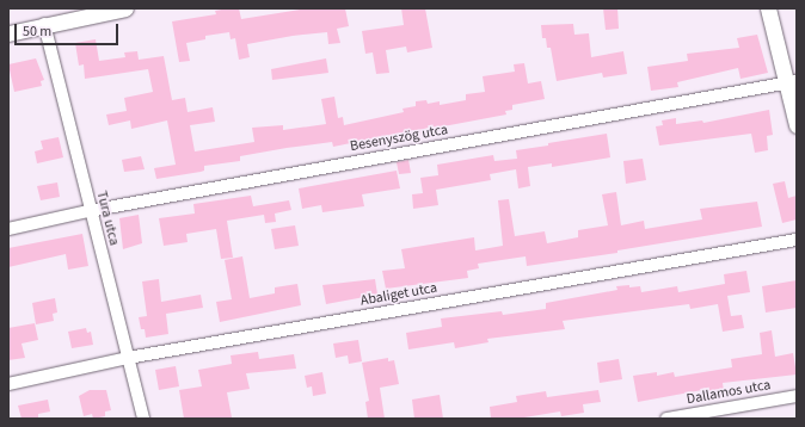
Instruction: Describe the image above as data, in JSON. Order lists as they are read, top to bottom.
{
  "streets": {
    "street": [
      "Besenyszög utca",
      "Tura utca",
      "Abaliget utca",
      "Dallamos utca"
    ]
  },
  "crossings": [
    ["Besenyszög utca", "Tura utca"],
    ["Tura utca", "Abaliget utca"]
  ],
  "scale_bar": "50 m"
}
